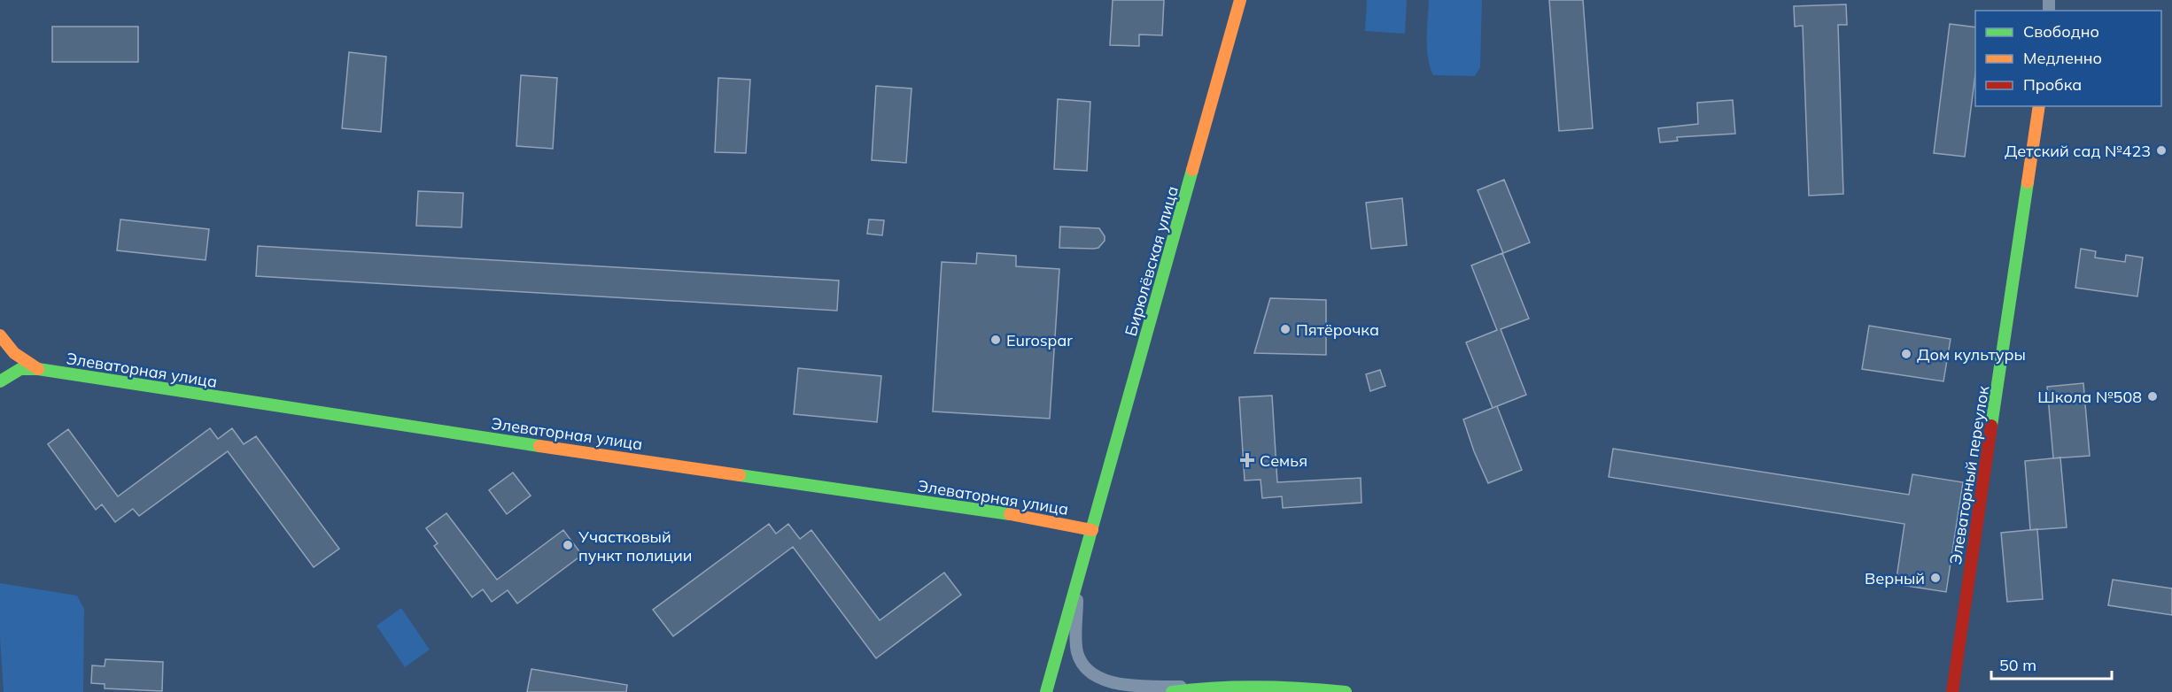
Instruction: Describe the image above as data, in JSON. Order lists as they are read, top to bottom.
{
  "streets": {
    "street": ["Бирюлёвская улица", "Элеваторная улица", "Элеваторный переулок"]
  },
  "crossings": [
    ["Бирюлёвская улица", "Элеваторная улица"]
  ],
  "places": {
    "other": [
      "Детский сад №423",
      "Пятёрочка",
      "Eurospar",
      "Дом культуры",
      "Школа №508",
      "Участковый пункт полиции",
      "Верный"
    ],
    "health": ["Семья"]
  },
  "legend": ["Свободно", "Медленно", "Пробка"],
  "scale_bar": "50 m"
}
